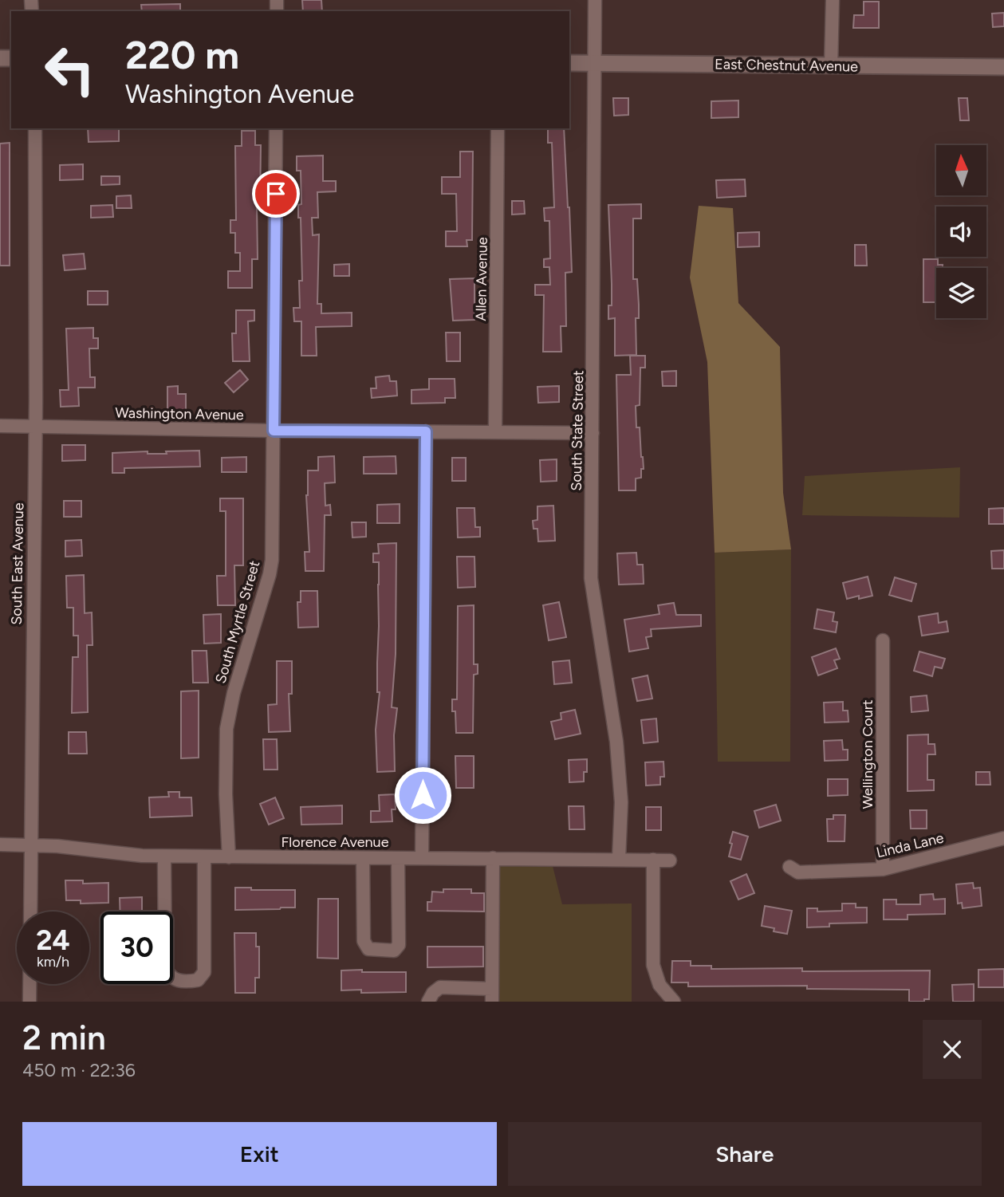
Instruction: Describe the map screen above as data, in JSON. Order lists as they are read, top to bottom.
{
  "streets": {
    "street": [
      "East Chestnut Avenue",
      "Allen Avenue",
      "Washington Avenue",
      "South State Street",
      "South East Avenue",
      "South Myrtle Street",
      "Wellington Court",
      "Florence Avenue",
      "Linda Lane"
    ]
  },
  "crossings": [
    ["East Chestnut Avenue", "South State Street"],
    ["Allen Avenue", "Washington Avenue"],
    ["Washington Avenue", "South State Street"],
    ["Washington Avenue", "South East Avenue"],
    ["Washington Avenue", "South Myrtle Street"],
    ["South State Street", "Florence Avenue"],
    ["South East Avenue", "Florence Avenue"],
    ["South Myrtle Street", "Florence Avenue"],
    ["Wellington Court", "Linda Lane"]
  ],
  "north": "top",
  "page": {
    "turn": ["220 m", "Washington Avenue"],
    "speed": "24 km/h",
    "limit": "30",
    "heading": ["2 min", "450 m · 22:36"],
    "buttons": ["Exit", "Share"]
  }
}
